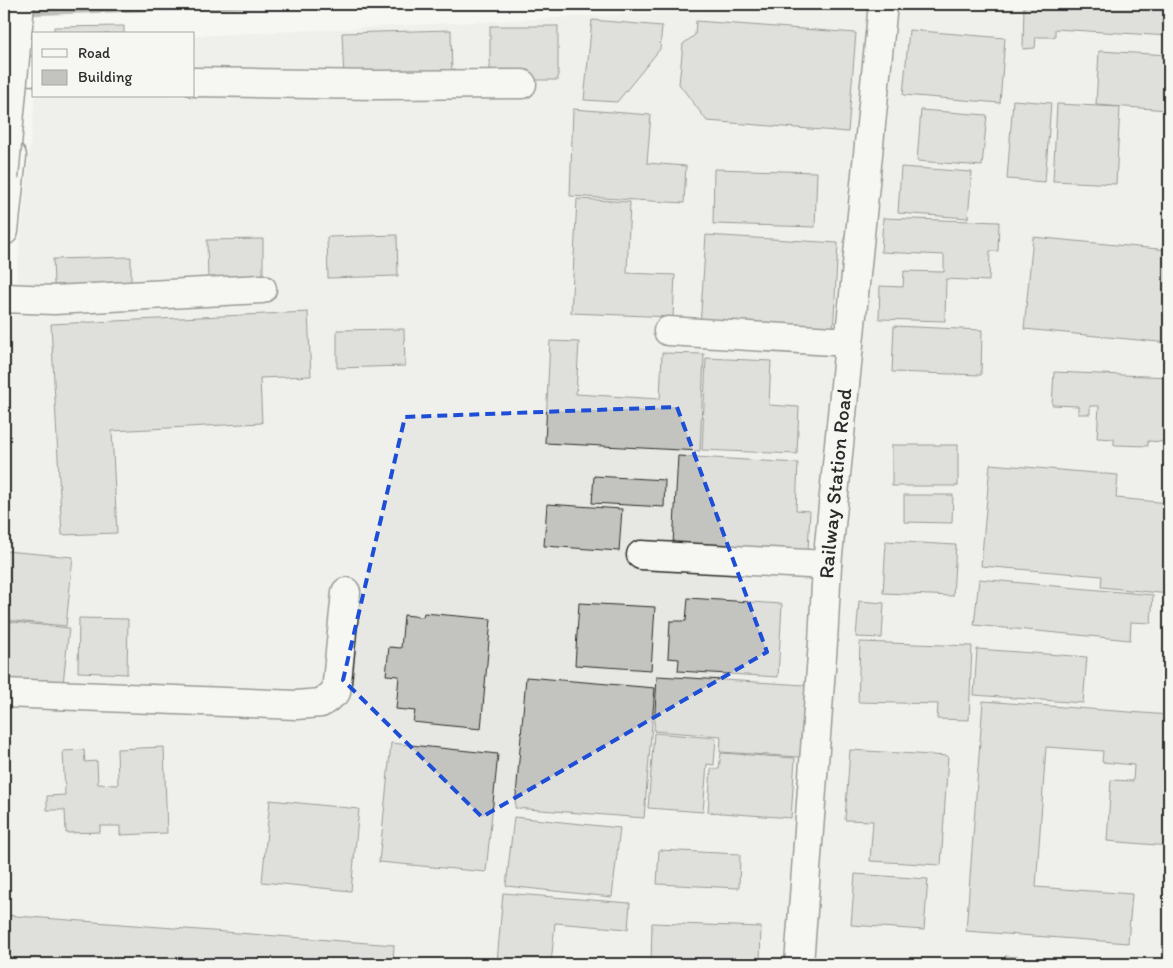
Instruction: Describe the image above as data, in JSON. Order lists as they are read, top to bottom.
{
  "streets": {
    "main road": ["Railway Station Road"]
  },
  "legend": ["Road", "Building"]
}
